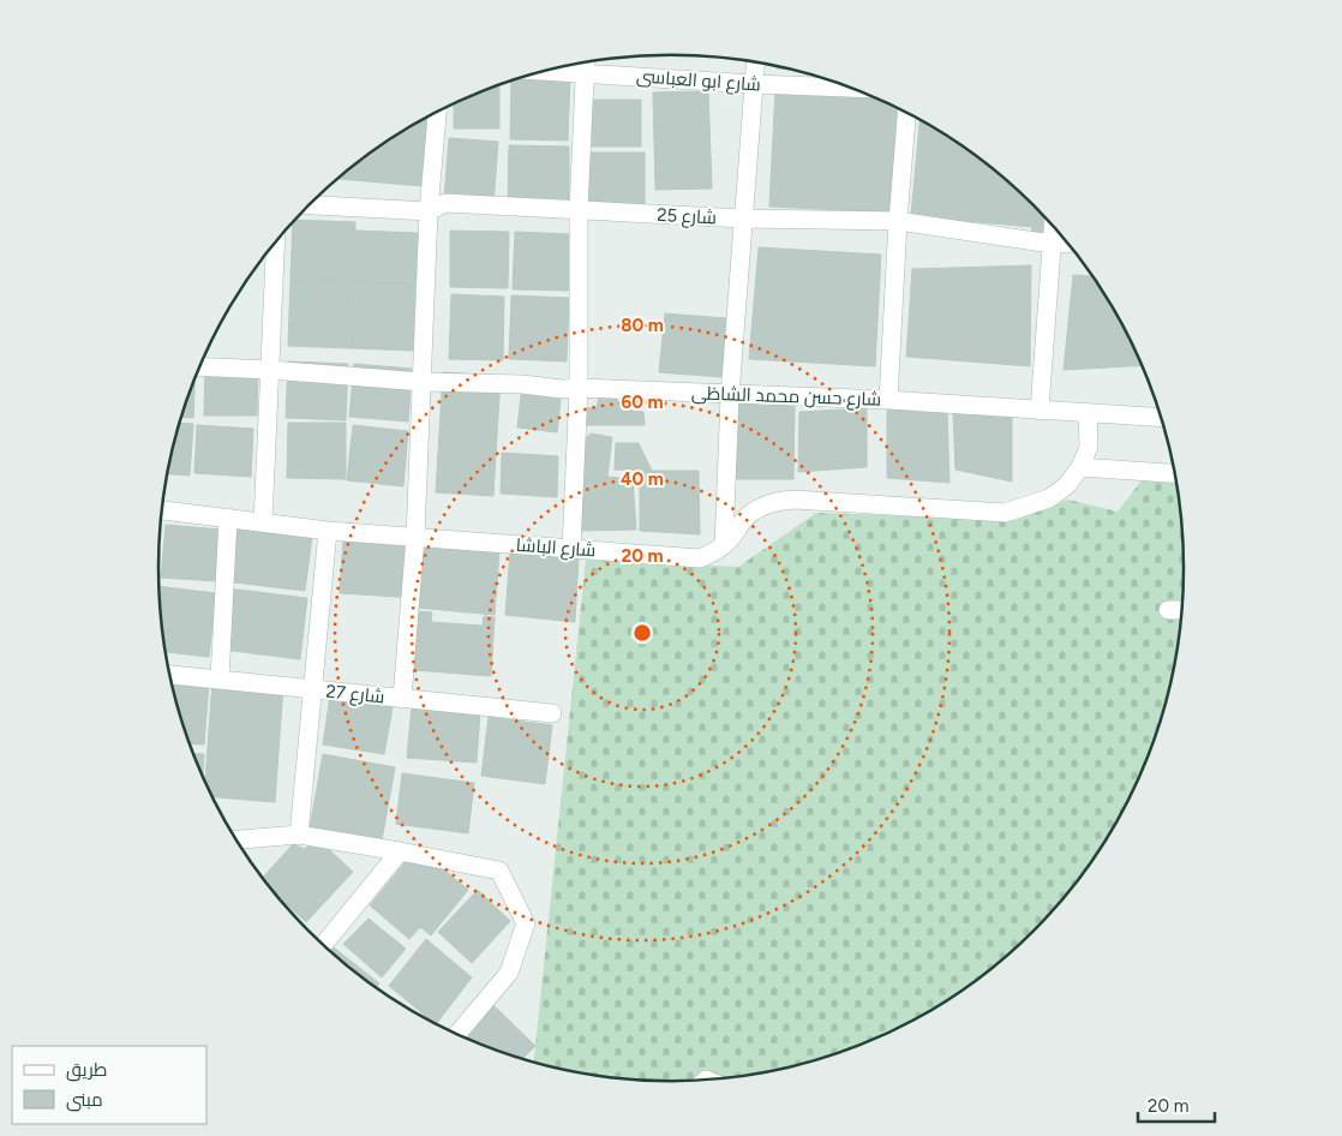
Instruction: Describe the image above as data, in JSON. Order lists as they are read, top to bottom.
{
  "streets": {
    "street": [
      "شارع ابو العباسى",
      "شارع 25",
      "شارع حسن محمد الشاظى",
      "شارع الباشا",
      "شارع 27"
    ]
  },
  "crossings": [
    ["شارع حسن محمد الشاظى", "شارع الباشا"]
  ],
  "legend": ["طريق", "مبنى"],
  "scale_bar": "20 m",
  "rings": [
    "80 m",
    "60 m",
    "40 m",
    "20 m"
  ]
}
